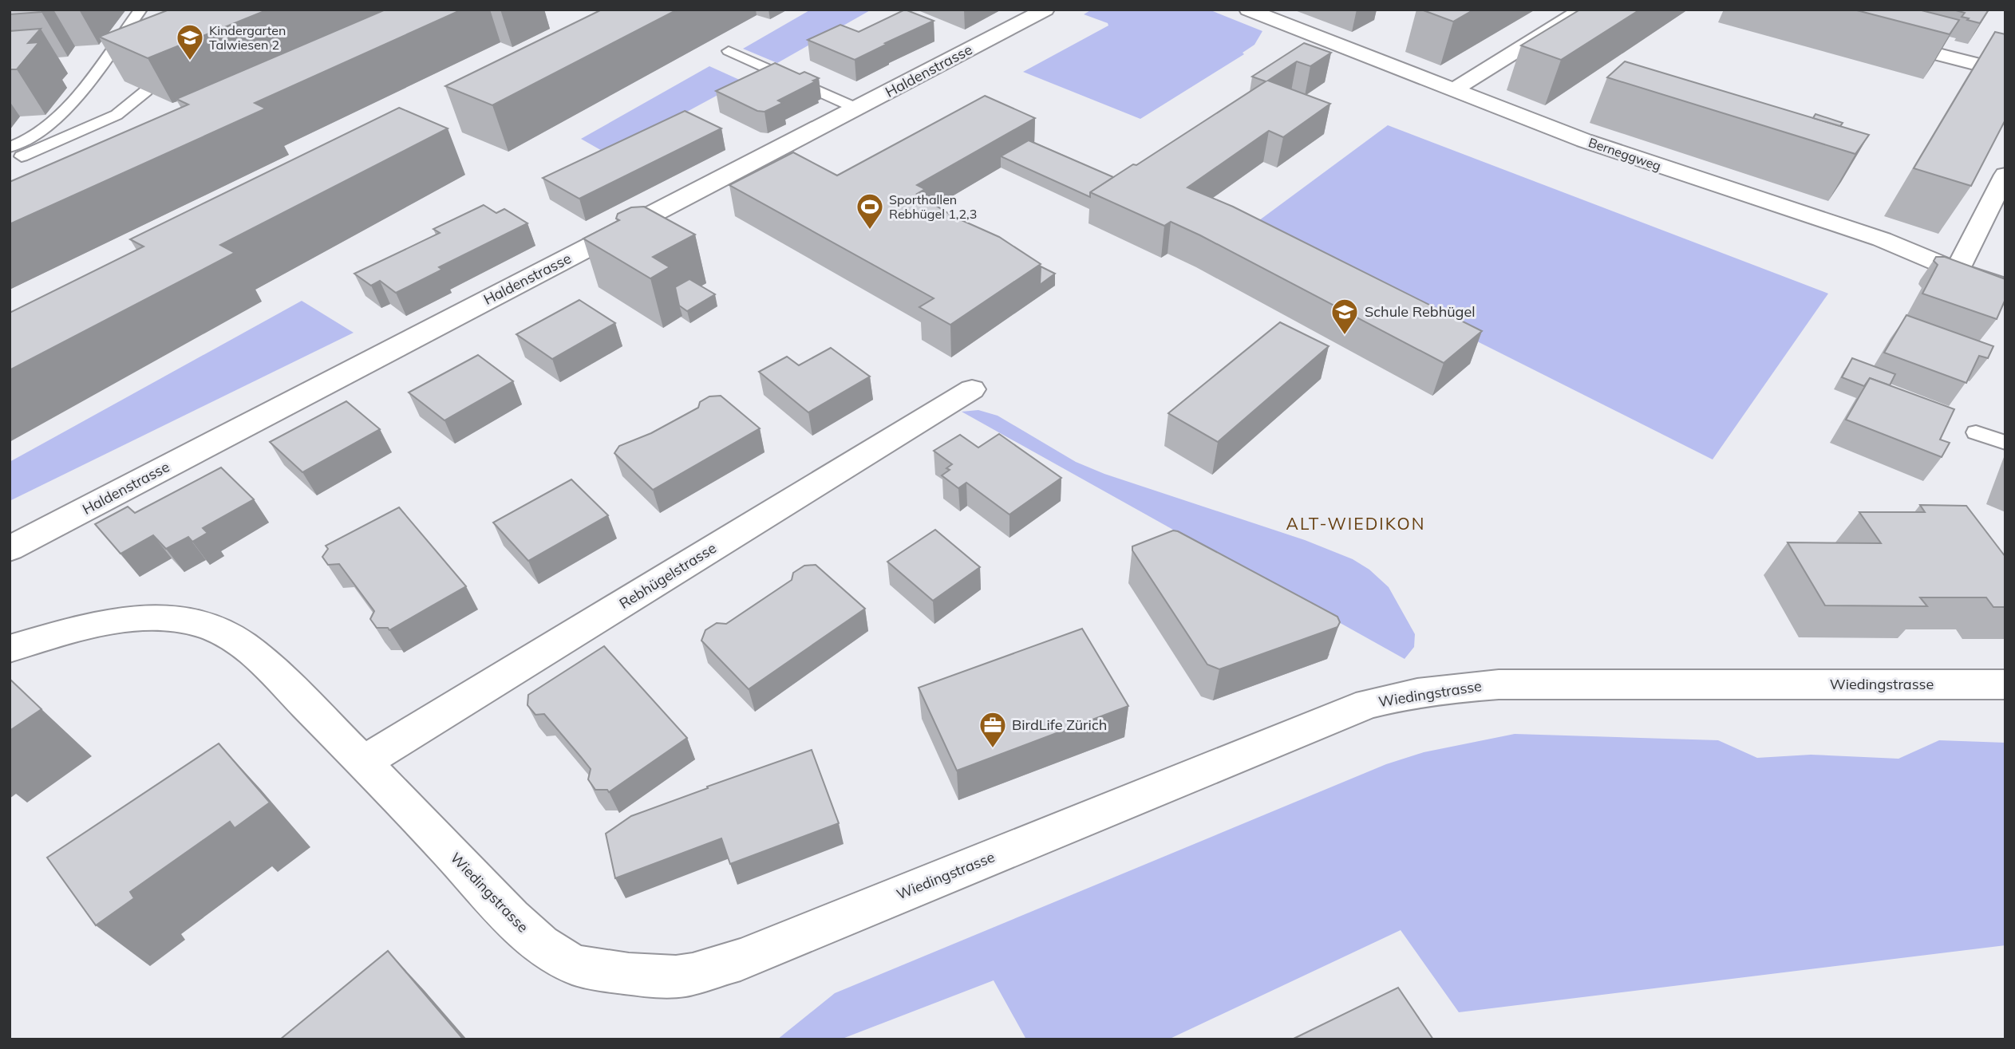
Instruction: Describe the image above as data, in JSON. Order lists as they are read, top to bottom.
{
  "streets": {
    "street": [
      "Haldenstrasse",
      "Berneggweg",
      "Rebhügelstrasse",
      "Wiedingstrasse"
    ]
  },
  "crossings": [
    ["Rebhügelstrasse", "Wiedingstrasse"]
  ],
  "districts": ["ALT-WIEDIKON"],
  "places": {
    "school or university": ["Kindergarten Talwiesen 2", "Schule Rebhügel"],
    "sports": ["Sporthallen Rebhügel 1,2,3"],
    "office": ["BirdLife Zürich"]
  }
}
